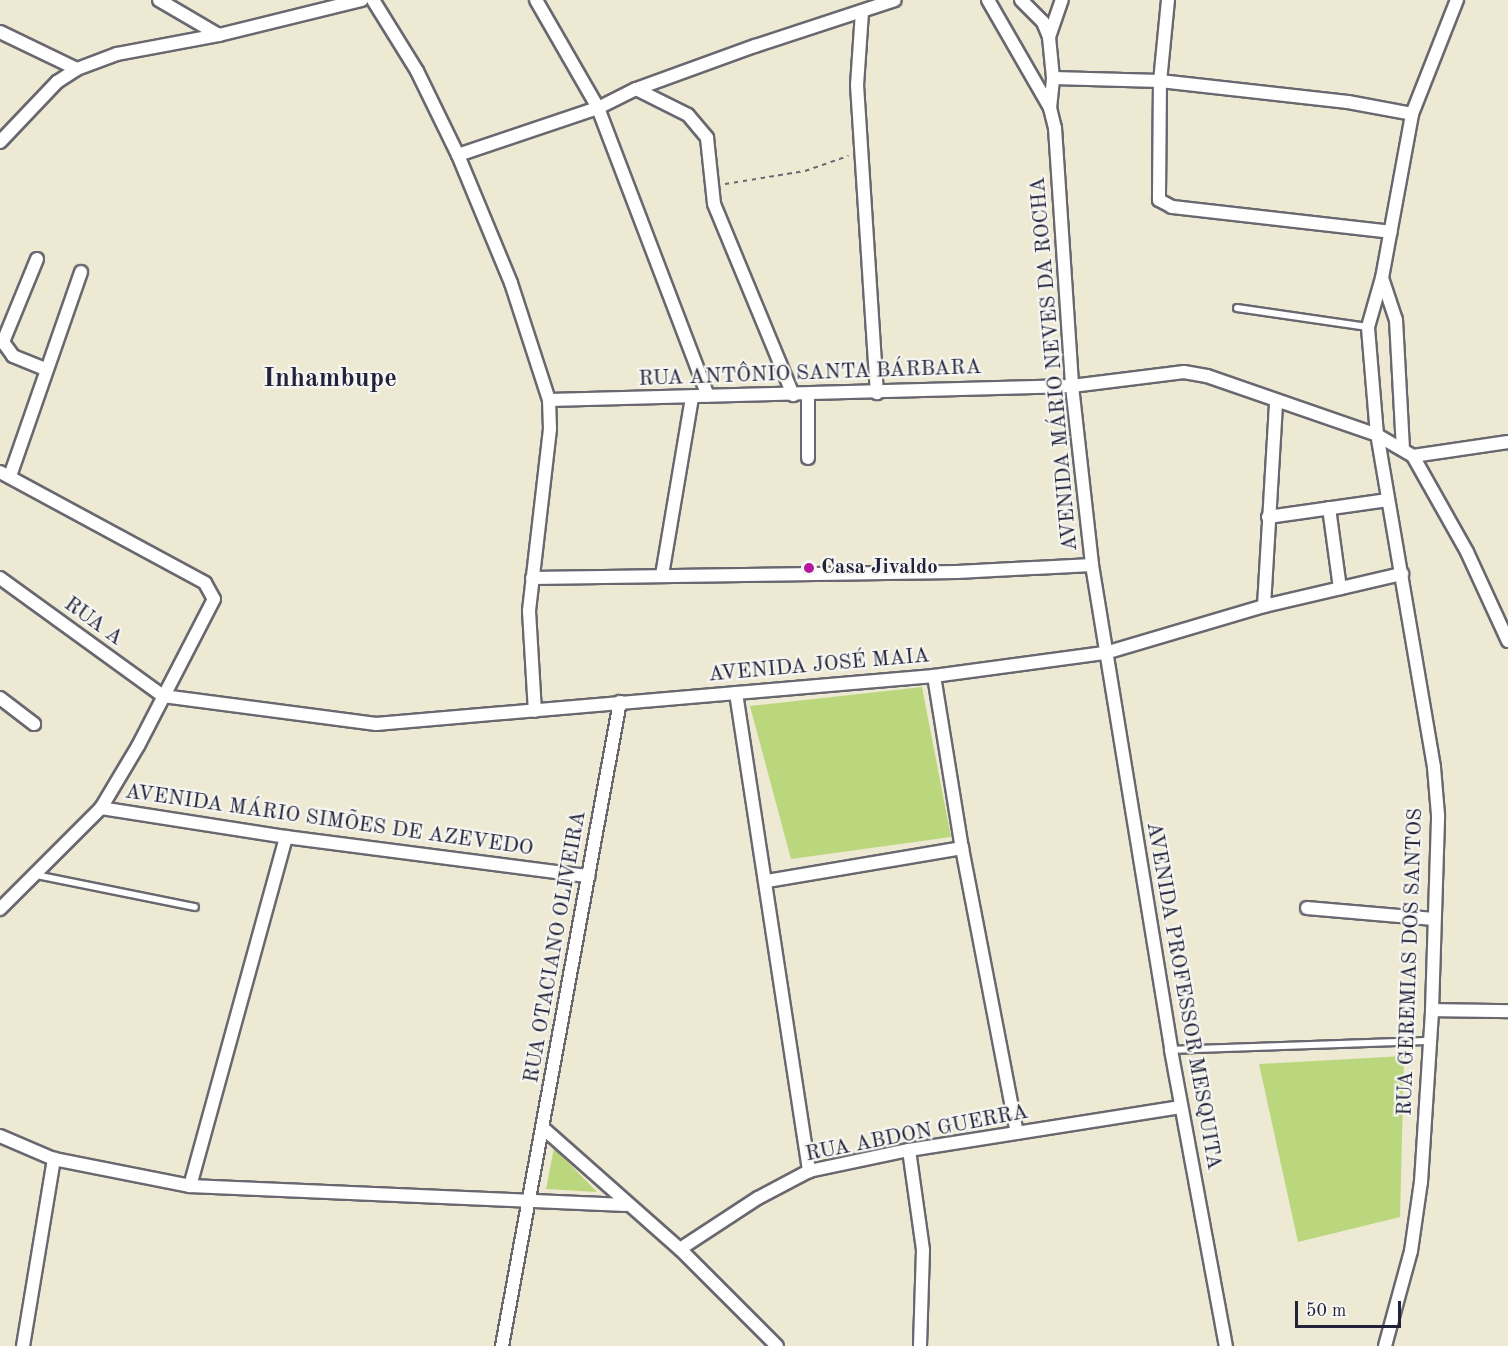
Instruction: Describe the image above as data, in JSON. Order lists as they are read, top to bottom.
{
  "streets": {
    "street": [
      "AVENIDA MÁRIO NEVES DA ROCHA",
      "RUA ANTÔNIO SANTA BÁRBARA",
      "RUA A",
      "AVENIDA JOSÉ MAIA",
      "AVENIDA MÁRIO SIMÕES DE AZEVEDO",
      "RUA OTACIANO OLIVEIRA",
      "RUA GEREMIAS DOS SANTOS",
      "AVENIDA PROFESSOR MESQUITA",
      "RUA ABDON GUERRA"
    ]
  },
  "crossings": [
    ["AVENIDA MÁRIO NEVES DA ROCHA", "RUA ANTÔNIO SANTA BÁRBARA"],
    ["AVENIDA MÁRIO NEVES DA ROCHA", "AVENIDA JOSÉ MAIA"],
    ["AVENIDA MÁRIO NEVES DA ROCHA", "AVENIDA PROFESSOR MESQUITA"],
    ["RUA ANTÔNIO SANTA BÁRBARA", "RUA GEREMIAS DOS SANTOS"],
    ["RUA A", "AVENIDA JOSÉ MAIA"],
    ["AVENIDA JOSÉ MAIA", "RUA OTACIANO OLIVEIRA"],
    ["AVENIDA JOSÉ MAIA", "RUA GEREMIAS DOS SANTOS"],
    ["AVENIDA JOSÉ MAIA", "AVENIDA PROFESSOR MESQUITA"],
    ["AVENIDA MÁRIO SIMÕES DE AZEVEDO", "RUA OTACIANO OLIVEIRA"],
    ["AVENIDA PROFESSOR MESQUITA", "RUA ABDON GUERRA"]
  ],
  "districts": ["Inhambupe"],
  "places": ["Casa Jivaldo"],
  "scale_bar": "50 m"
}
